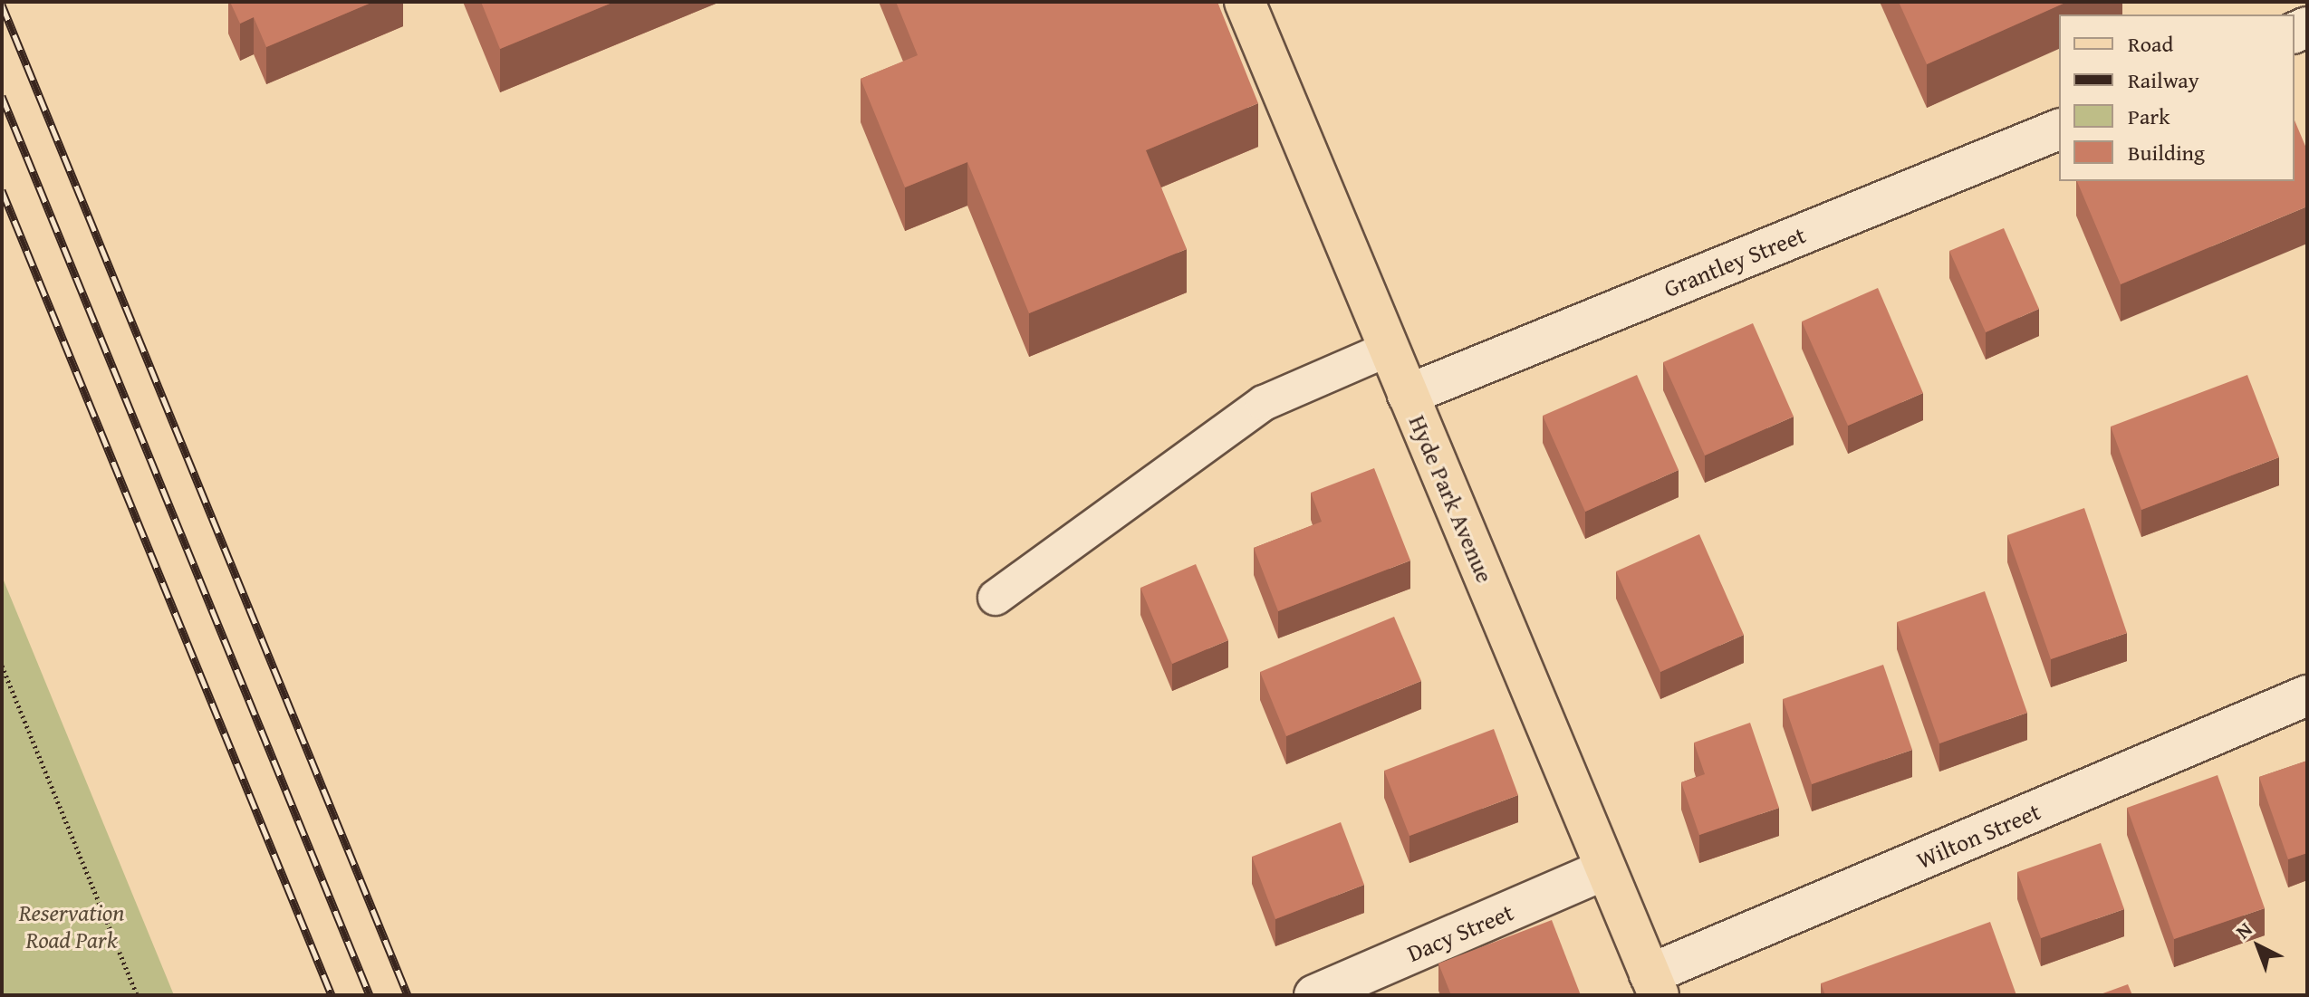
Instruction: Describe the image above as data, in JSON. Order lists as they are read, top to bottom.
{
  "streets": {
    "main road": ["Hyde Park Avenue"],
    "street": ["Grantley Street", "Wilton Street", "Dacy Street"]
  },
  "crossings": [
    ["Grantley Street", "Hyde Park Avenue"],
    ["Hyde Park Avenue", "Wilton Street"],
    ["Hyde Park Avenue", "Dacy Street"]
  ],
  "parks": ["Reservation Road Park"],
  "legend": [
    "Road",
    "Railway",
    "Park",
    "Building"
  ],
  "north": "top left"
}
